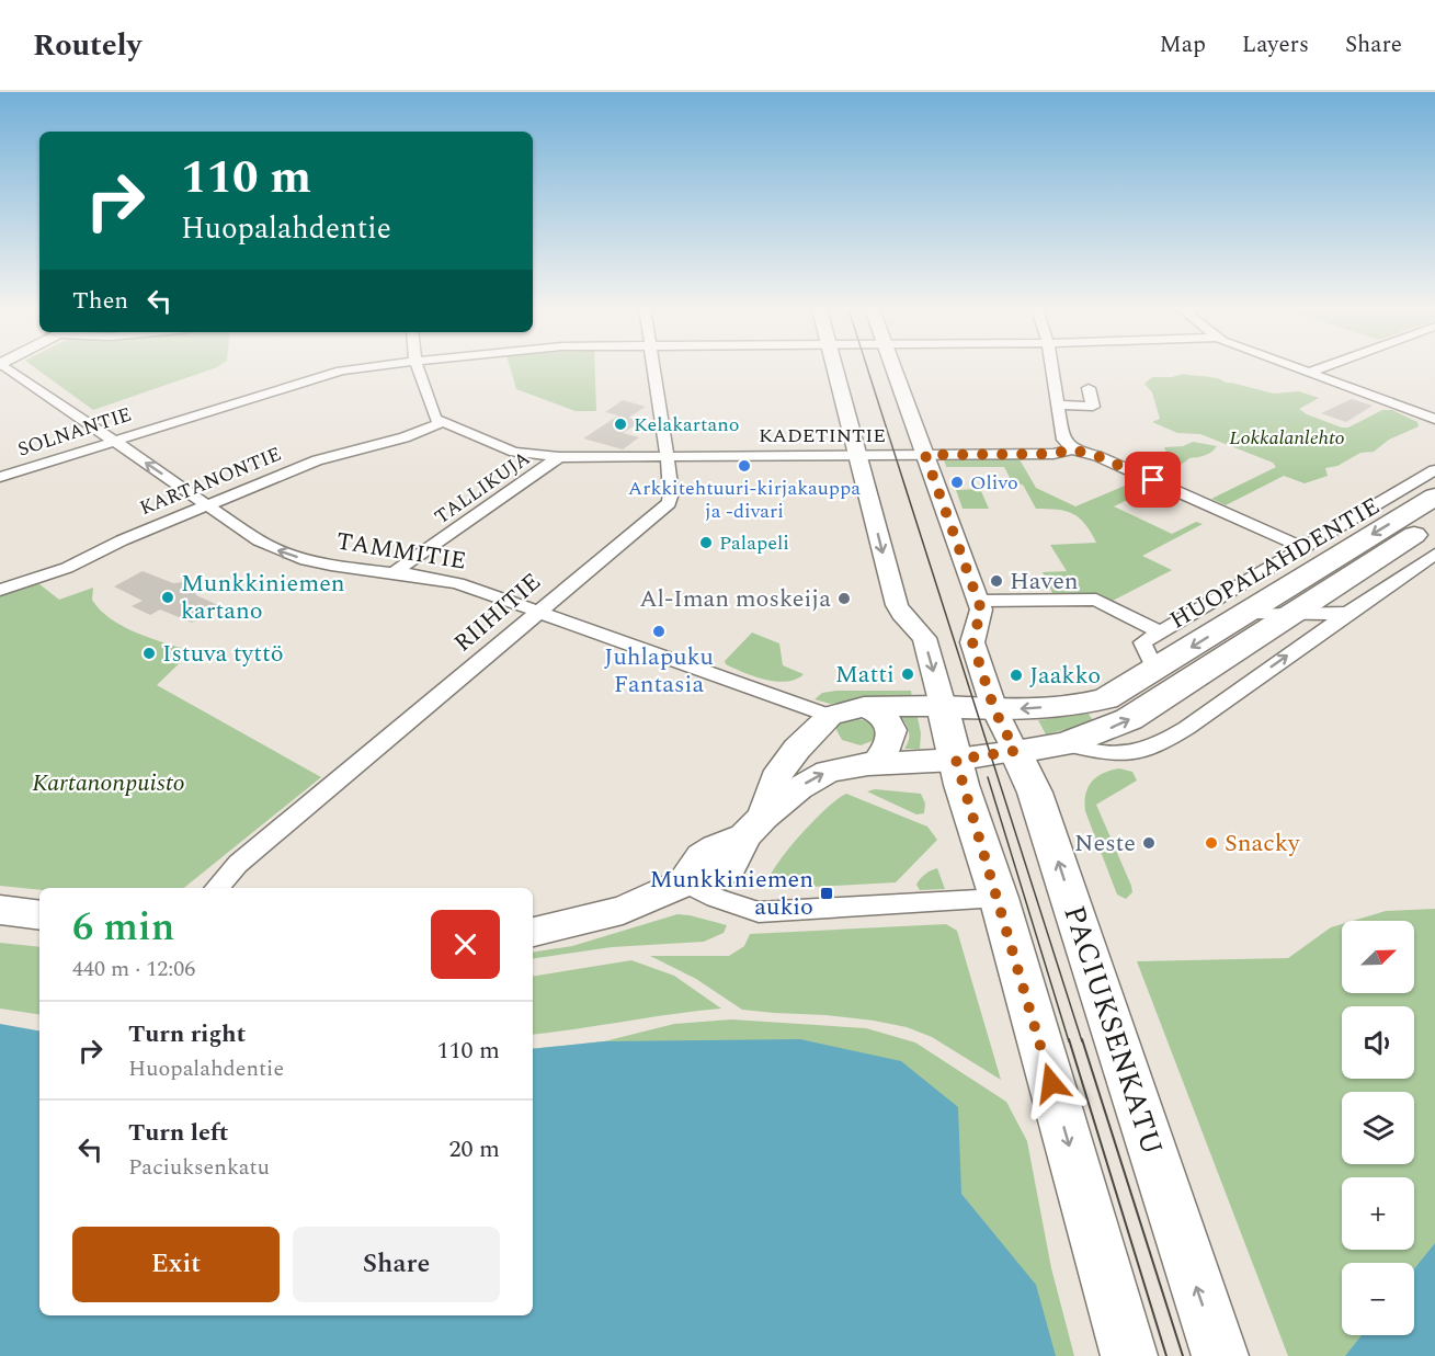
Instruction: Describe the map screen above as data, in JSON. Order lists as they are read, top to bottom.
{
  "streets": {
    "main road": ["HUOPALAHDENTIE", "PACIUKSENKATU"],
    "street": [
      "SOLNANTIE",
      "KADETINTIE",
      "KARTANONTIE",
      "TALLIKUJA",
      "TAMMITIE",
      "RIIHITIE"
    ]
  },
  "crossings": [
    ["SOLNANTIE", "TAMMITIE"],
    ["KADETINTIE", "KARTANONTIE"],
    ["KADETINTIE", "TALLIKUJA"],
    ["KADETINTIE", "RIIHITIE"],
    ["KARTANONTIE", "TAMMITIE"],
    ["TALLIKUJA", "TAMMITIE"],
    ["TAMMITIE", "HUOPALAHDENTIE"],
    ["TAMMITIE", "RIIHITIE"],
    ["HUOPALAHDENTIE", "PACIUKSENKATU"]
  ],
  "one_way": ["PACIUKSENKATU"],
  "parks": ["Lokkalanlehto", "Kartanonpuisto"],
  "places": {
    "other": [
      "Kelakartano",
      "Arkkitehtuuri-kirjakauppa ja -divari",
      "Olivo",
      "Palapeli",
      "Haven",
      "Munkkiniemen kartano",
      "Al-Iman moskeija",
      "Juhlapuku Fantasia",
      "Istuva tyttö",
      "Matti",
      "Jaakko",
      "Neste",
      "Snacky"
    ],
    "transit": ["Munkkiniemen aukio"]
  },
  "north": "top right",
  "page": {
    "header": "Routely",
    "nav": ["Map", "Layers", "Share"],
    "turn": ["110 m", "Huopalahdentie"],
    "then": "Then",
    "heading": ["6 min", "440 m · 12:06"],
    "map_buttons": ["+", "−"],
    "list": [
      {
        "name": "Turn right",
        "note": "Huopalahdentie",
        "value": "110 m"
      },
      {
        "name": "Turn left",
        "note": "Paciuksenkatu",
        "value": "20 m"
      }
    ],
    "buttons": ["Exit", "Share"]
  }
}
